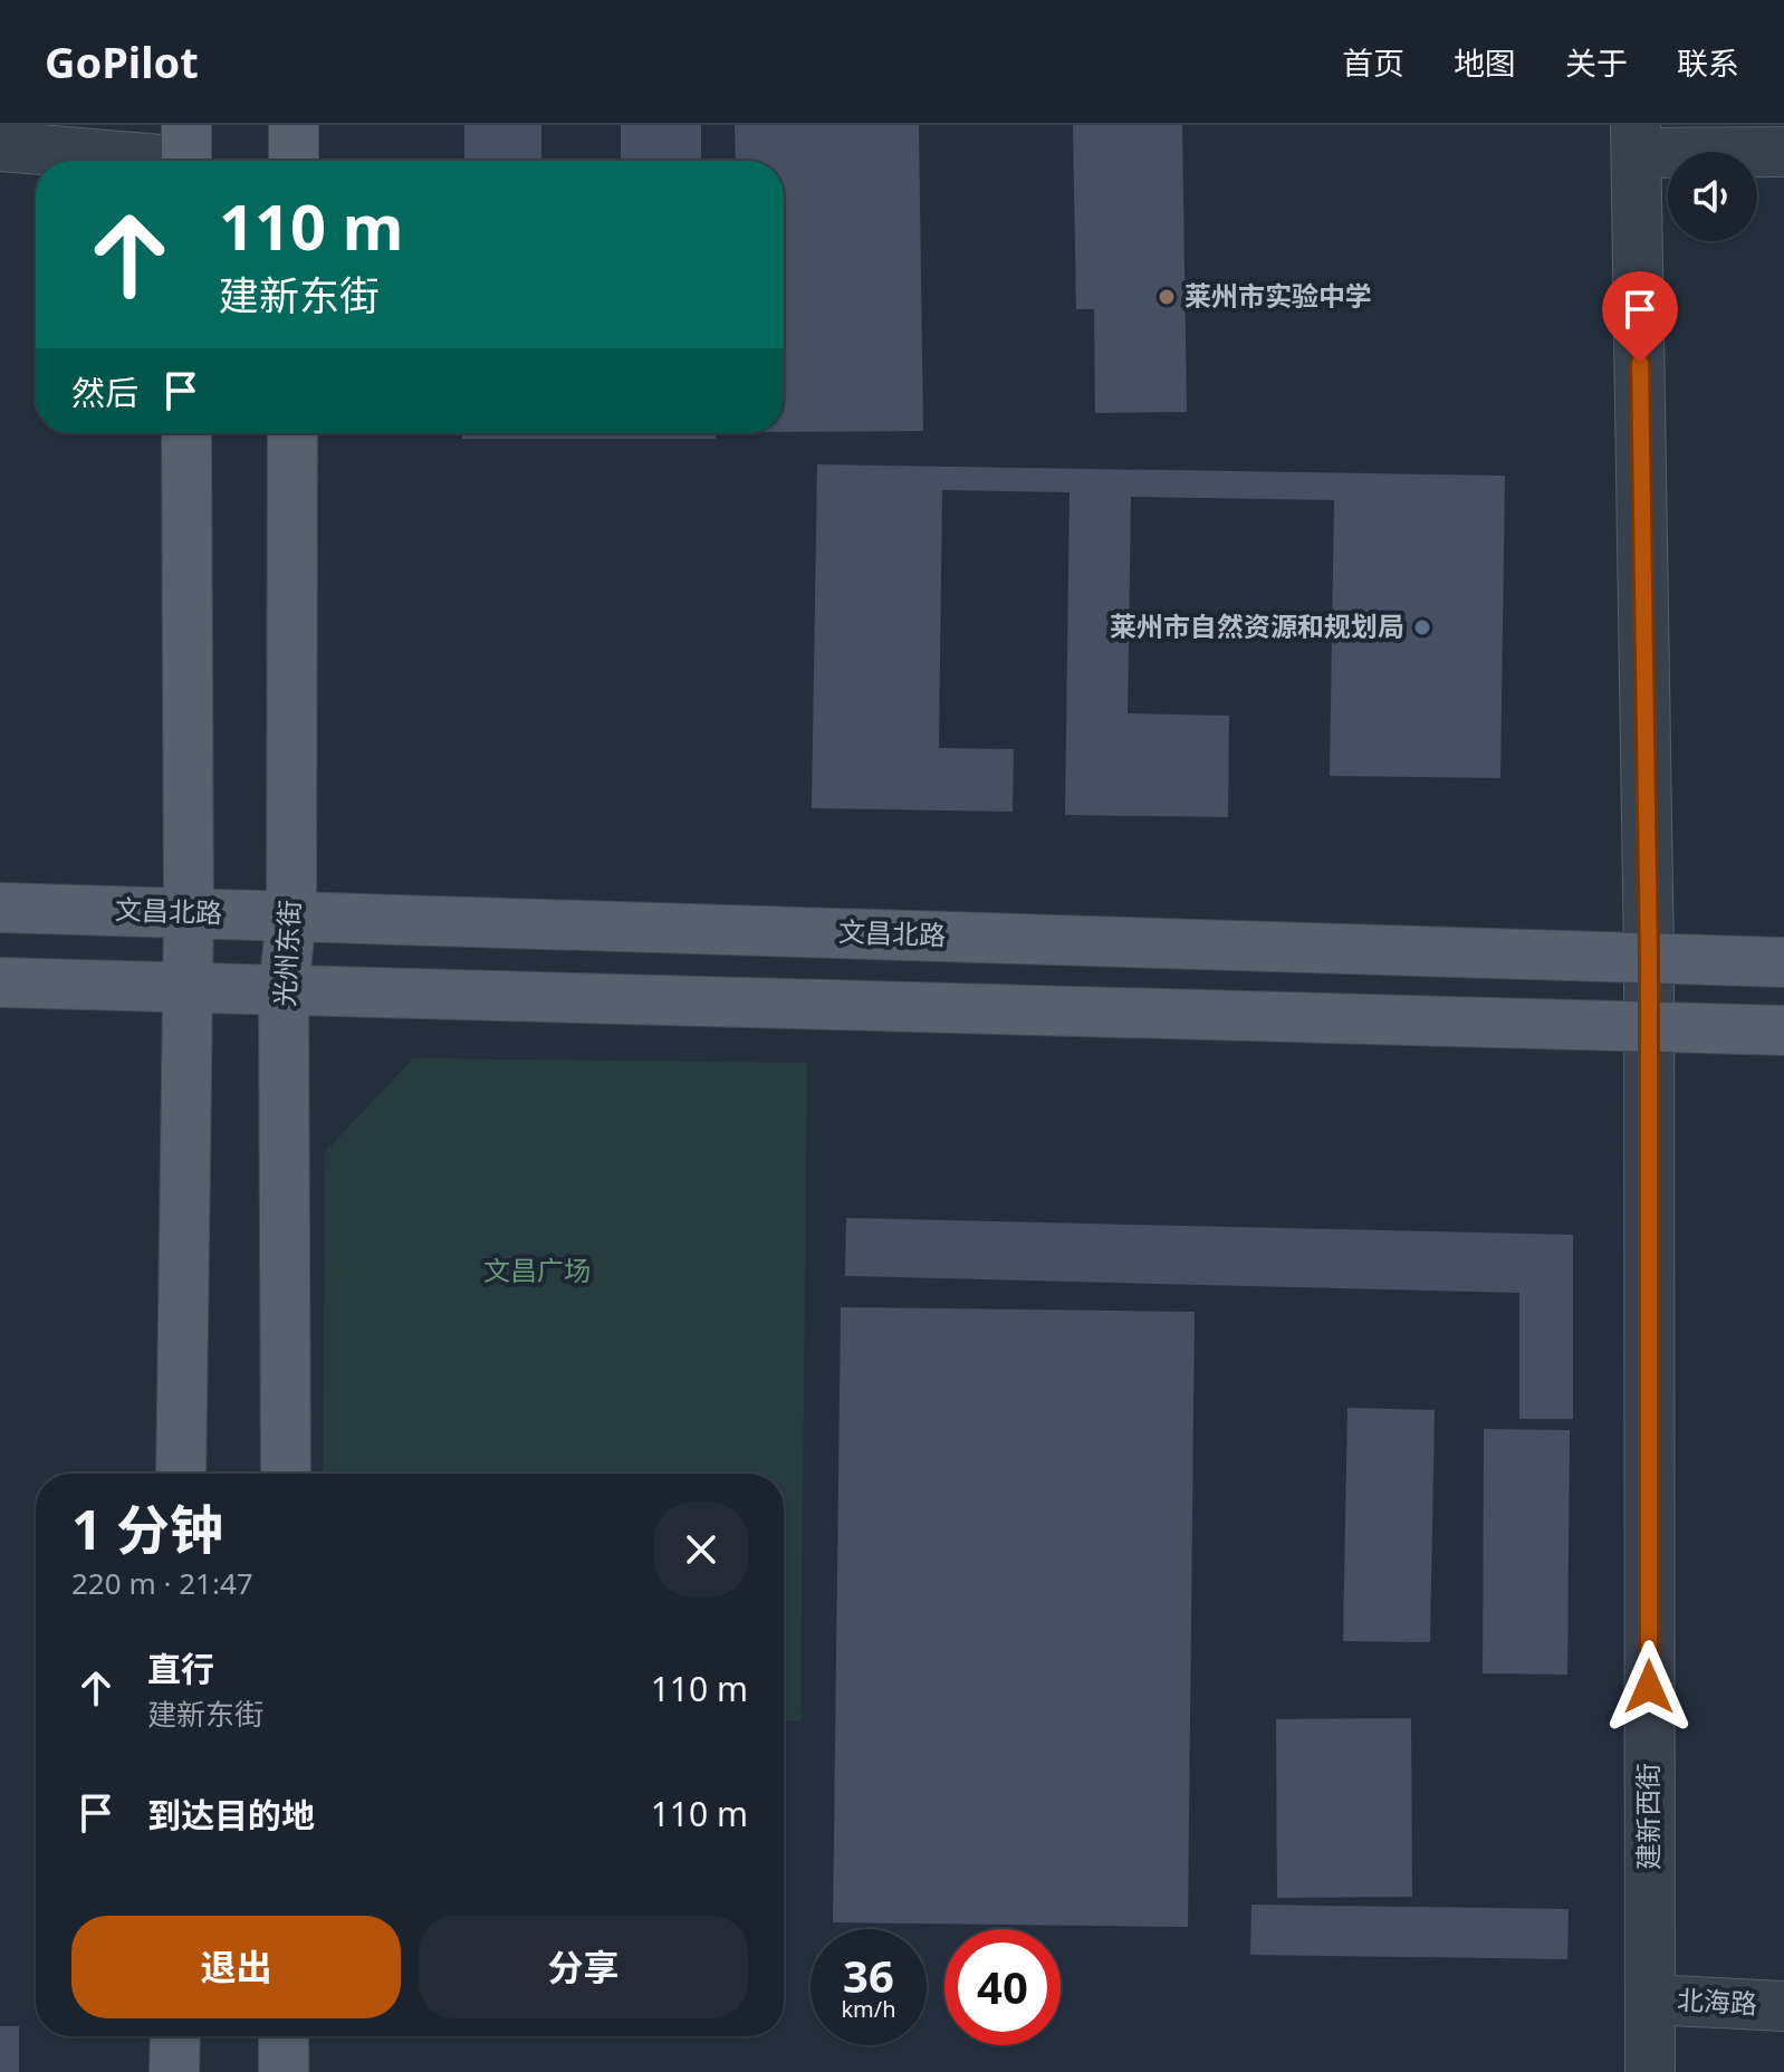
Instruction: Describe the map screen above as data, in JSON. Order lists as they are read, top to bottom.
{
  "streets": {
    "main road": ["文昌北路", "光州东街"],
    "street": ["建新西街", "北海路"]
  },
  "crossings": [
    ["文昌北路", "光州东街"],
    ["文昌北路", "建新西街"],
    ["建新西街", "北海路"]
  ],
  "parks": ["文昌广场"],
  "places": ["莱州市实验中学", "莱州市自然资源和规划局"],
  "page": {
    "header": "GoPilot",
    "nav": [
      "首页",
      "地图",
      "关于",
      "联系"
    ],
    "turn": ["110 m", "建新东街"],
    "then": "然后",
    "heading": ["1 分钟", "220 m · 21:47"],
    "list": [
      {
        "name": "直行",
        "note": "建新东街",
        "value": "110 m"
      },
      {
        "name": "到达目的地",
        "value": "110 m"
      }
    ],
    "buttons": ["退出", "分享"],
    "speed": "36 km/h",
    "limit": "40"
  }
}
